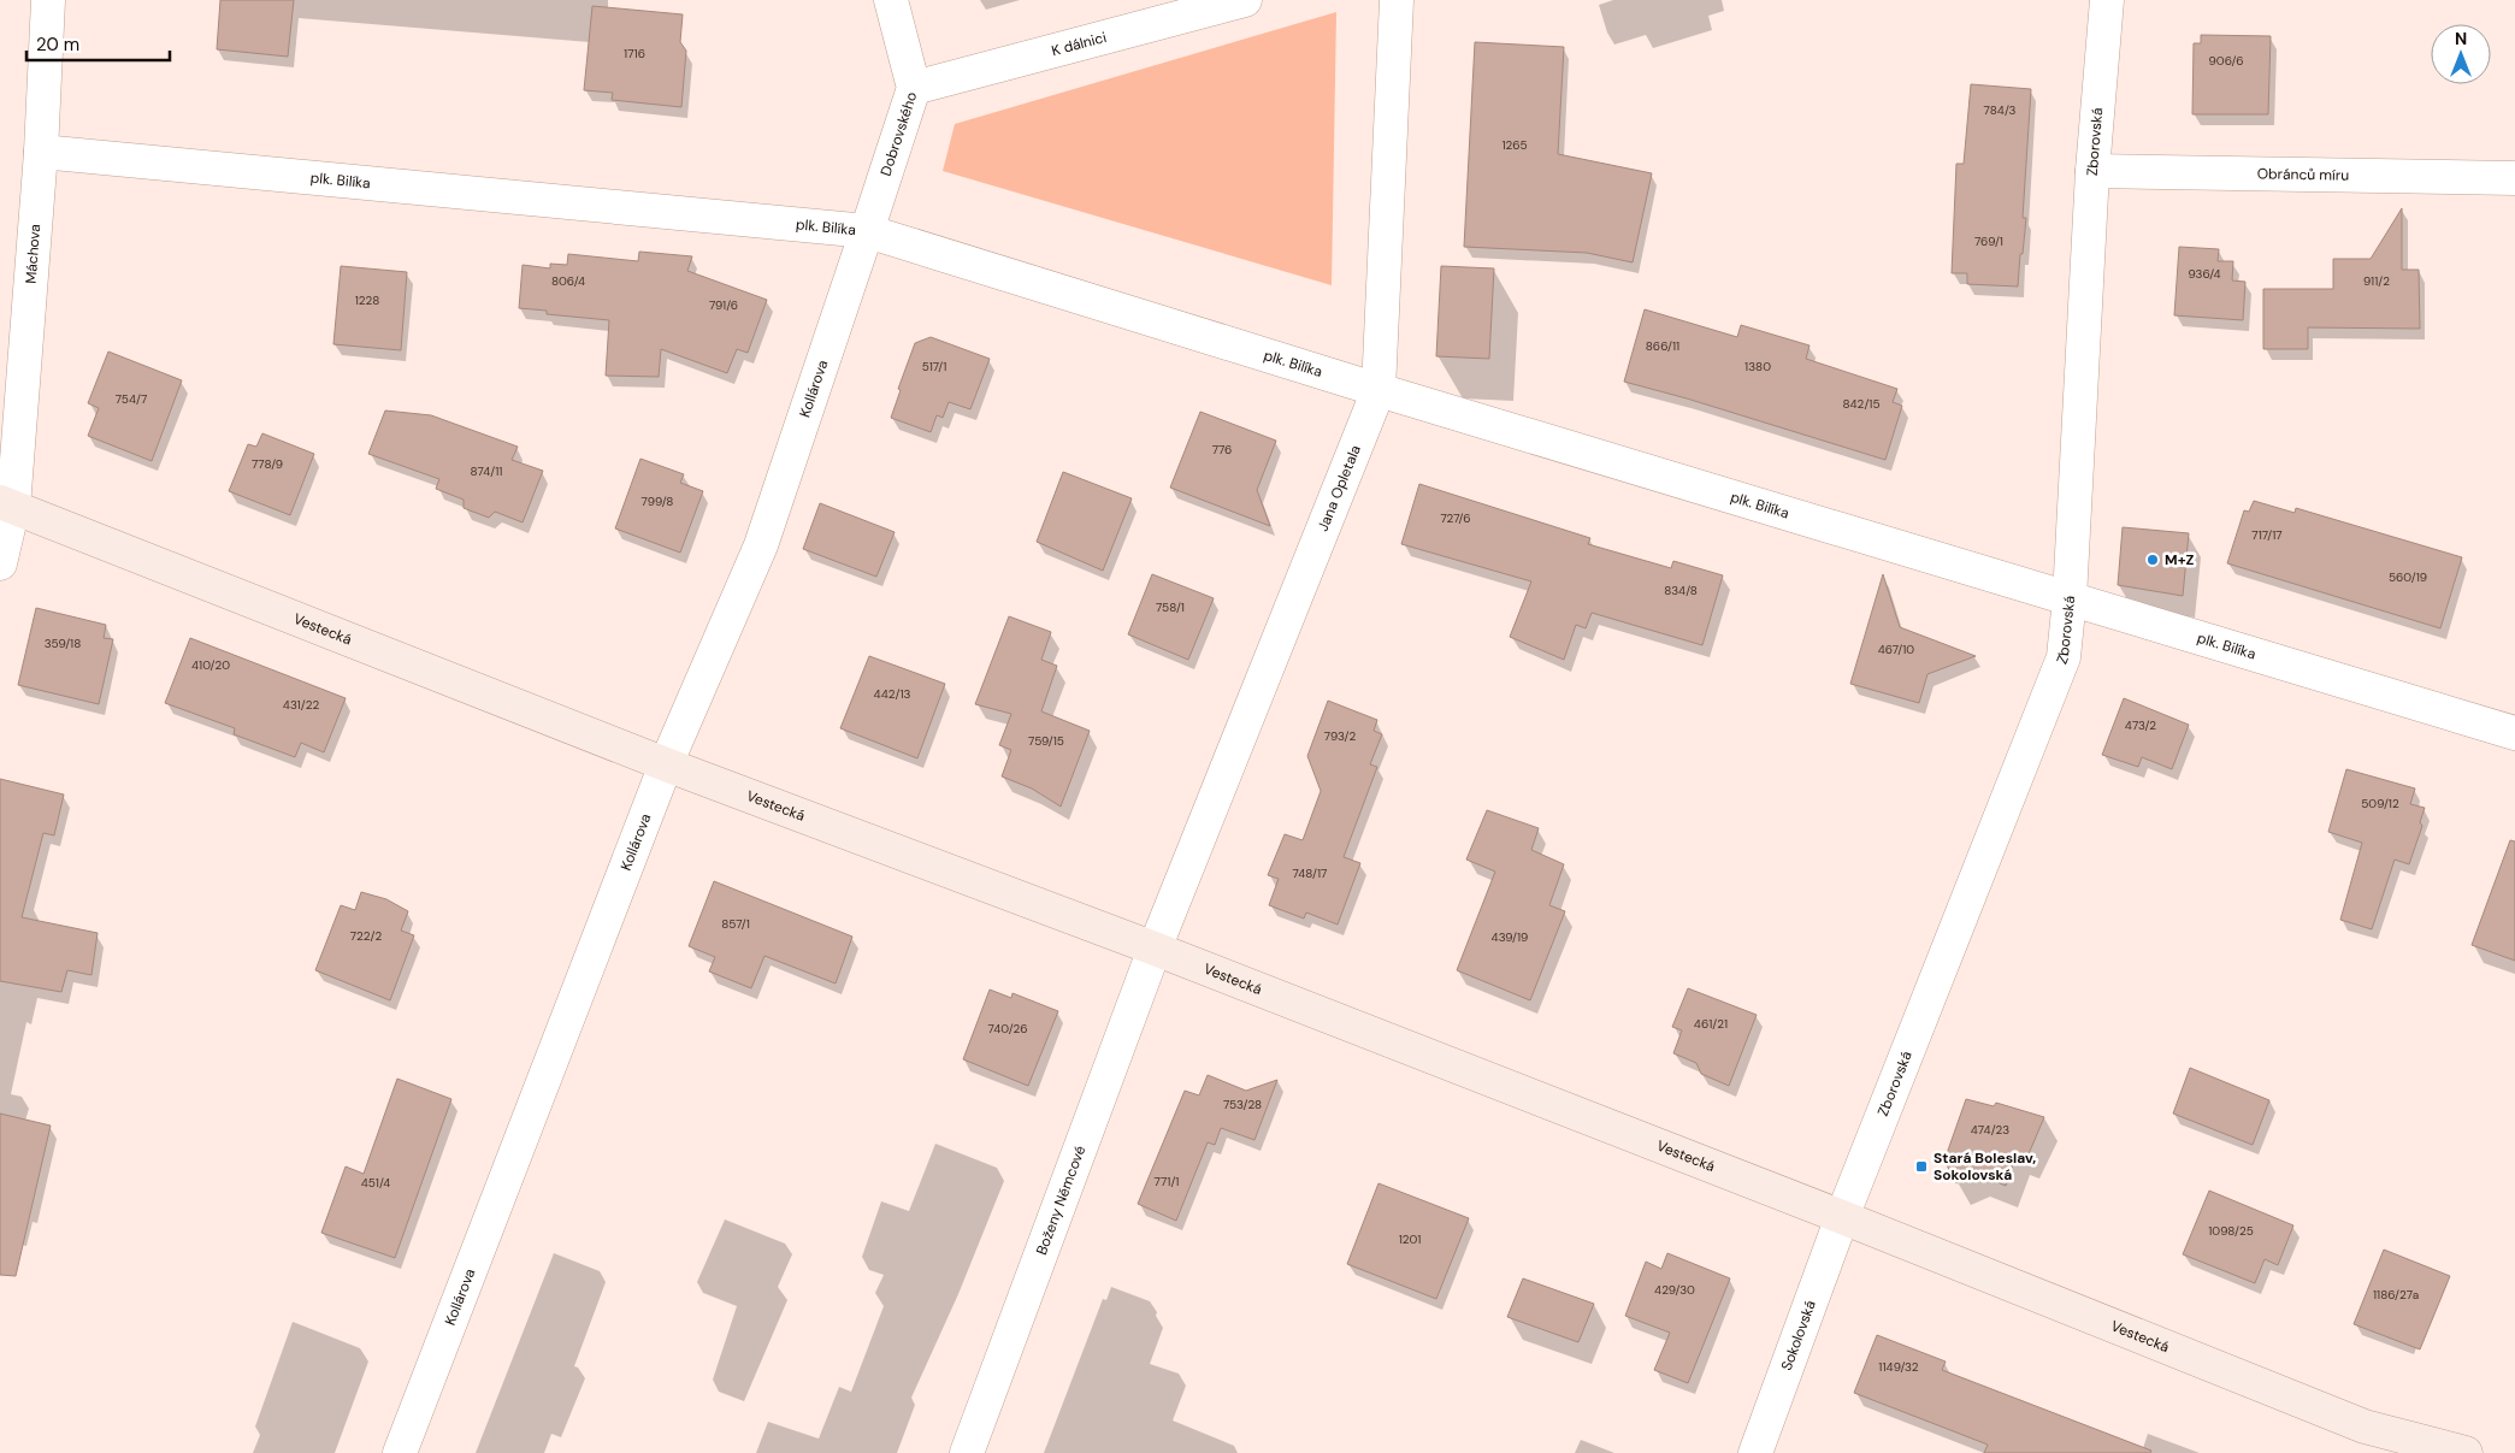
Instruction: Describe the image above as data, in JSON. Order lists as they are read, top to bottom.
{
  "streets": {
    "street": [
      "K dálnici",
      "Dobrovského",
      "Zborovská",
      "Obránců míru",
      "plk. Bilíka",
      "Máchova",
      "Kollárova",
      "Jana Opletala",
      "Vestecká",
      "Boženy Němcové",
      "Sokolovská"
    ]
  },
  "crossings": [
    ["K dálnici", "Dobrovského"],
    ["Dobrovského", "plk. Bilíka"],
    ["Dobrovského", "Kollárova"],
    ["Zborovská", "Obránců míru"],
    ["Zborovská", "plk. Bilíka"],
    ["Zborovská", "Vestecká"],
    ["Zborovská", "Sokolovská"],
    ["plk. Bilíka", "Máchova"],
    ["plk. Bilíka", "Kollárova"],
    ["plk. Bilíka", "Jana Opletala"],
    ["Máchova", "Vestecká"],
    ["Kollárova", "Vestecká"],
    ["Jana Opletala", "Vestecká"],
    ["Jana Opletala", "Boženy Němcové"],
    ["Vestecká", "Boženy Němcové"],
    ["Vestecká", "Sokolovská"]
  ],
  "places": {
    "other": ["M+Z"],
    "transit": ["Stará Boleslav, Sokolovská"]
  },
  "house_numbers": [
    "1716",
    "906/6",
    "784/3",
    "1265",
    "769/1",
    "936/4",
    "806/4",
    "911/2",
    "1228",
    "791/6",
    "866/11",
    "517/1",
    "1380",
    "754/7",
    "842/15",
    "776",
    "778/9",
    "874/11",
    "799/8",
    "727/6",
    "717/17",
    "560/19",
    "834/8",
    "758/1",
    "359/18",
    "467/10",
    "410/20",
    "442/13",
    "431/22",
    "473/2",
    "793/2",
    "759/15",
    "509/12",
    "748/17",
    "857/1",
    "722/2",
    "439/19",
    "461/21",
    "740/26",
    "753/28",
    "474/23",
    "771/1",
    "451/4",
    "1098/25",
    "1201",
    "429/30",
    "1186/27a",
    "1149/32"
  ],
  "scale_bar": "20 m",
  "north": "top"
}
